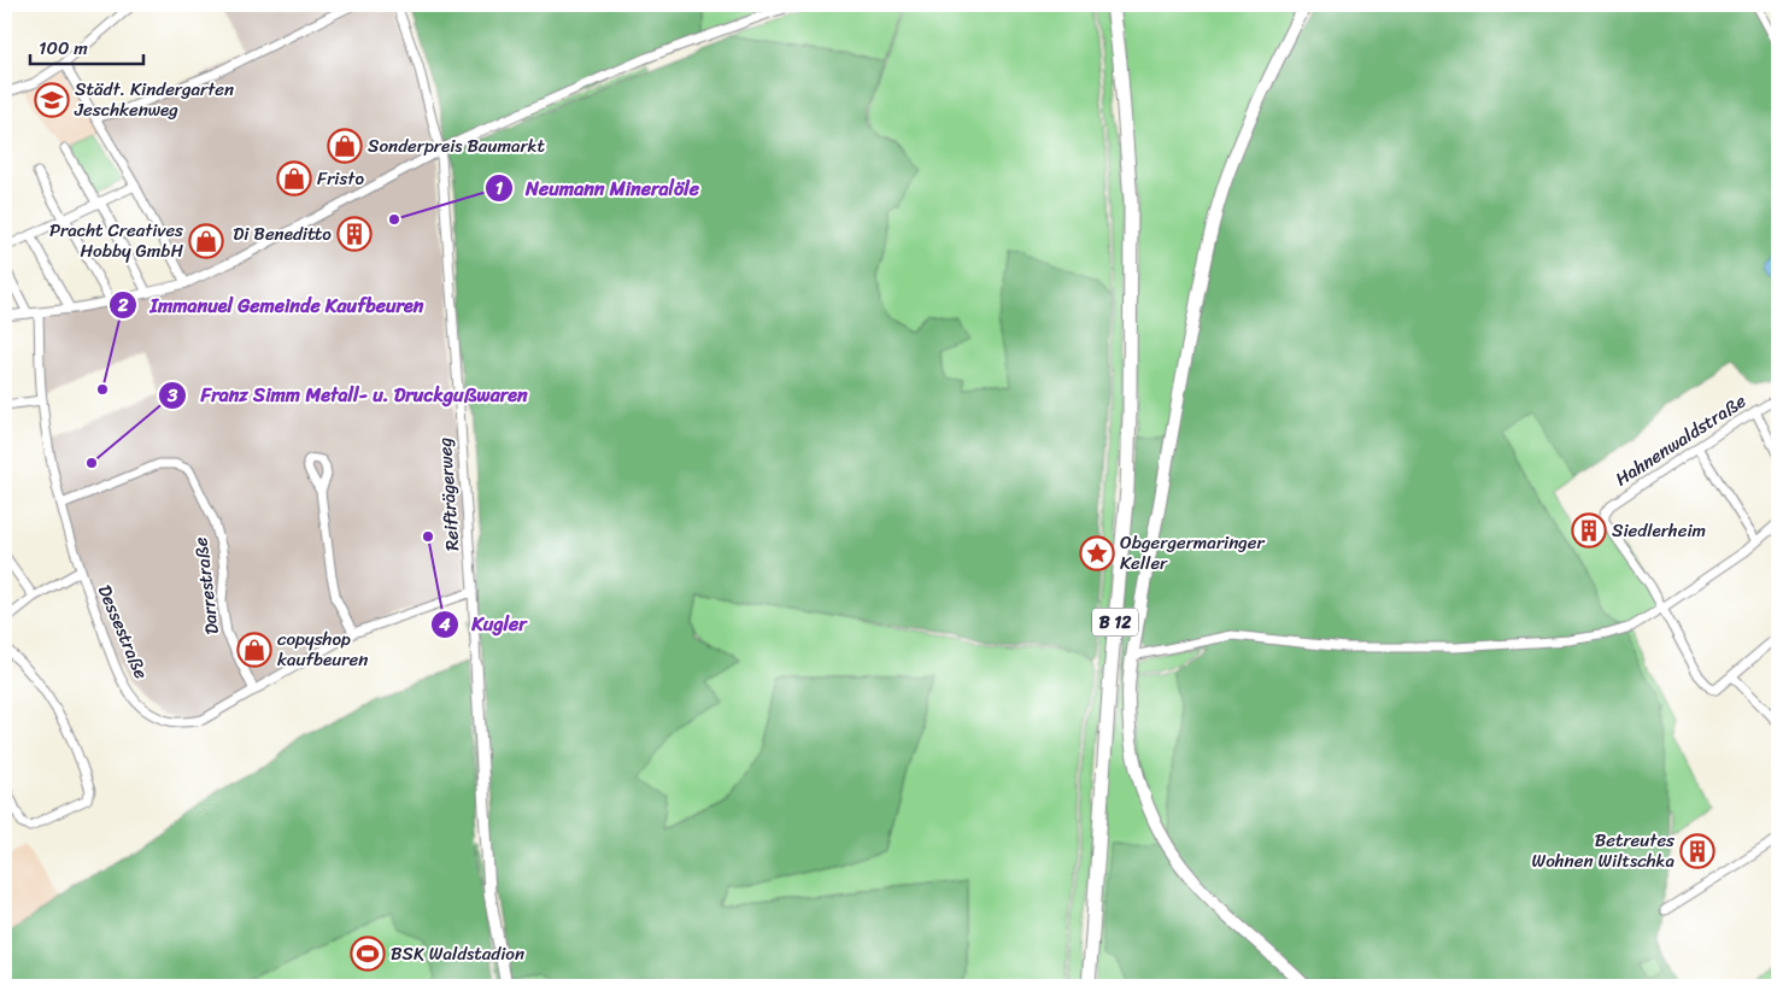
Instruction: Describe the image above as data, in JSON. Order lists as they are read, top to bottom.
{
  "streets": {
    "highway": ["B 12"],
    "street": [
      "Hahnenwaldstraße",
      "Reifträgerweg",
      "Darrestraße",
      "Dessestraße"
    ]
  },
  "crossings": [
    ["Reifträgerweg", "Dessestraße"],
    ["Darrestraße", "Dessestraße"]
  ],
  "places": {
    "school or university": ["Städt. Kindergarten Jeschkenweg"],
    "shop": [
      "Sonderpreis Baumarkt",
      "Fristo",
      "Pracht Creatives Hobby GmbH",
      "copyshop kaufbeuren"
    ],
    "other": [
      "Neumann Mineralöle",
      "Immanuel Gemeinde Kaufbeuren",
      "Franz Simm Metall- u. Druckgußwaren",
      "Kugler"
    ],
    "building": ["Di Beneditto", "Siedlerheim", "Betreutes Wohnen Wiltschka"],
    "place": ["Obgergermaringer Keller"],
    "sports": ["BSK Waldstadion"]
  },
  "scale_bar": "100 m"
}
